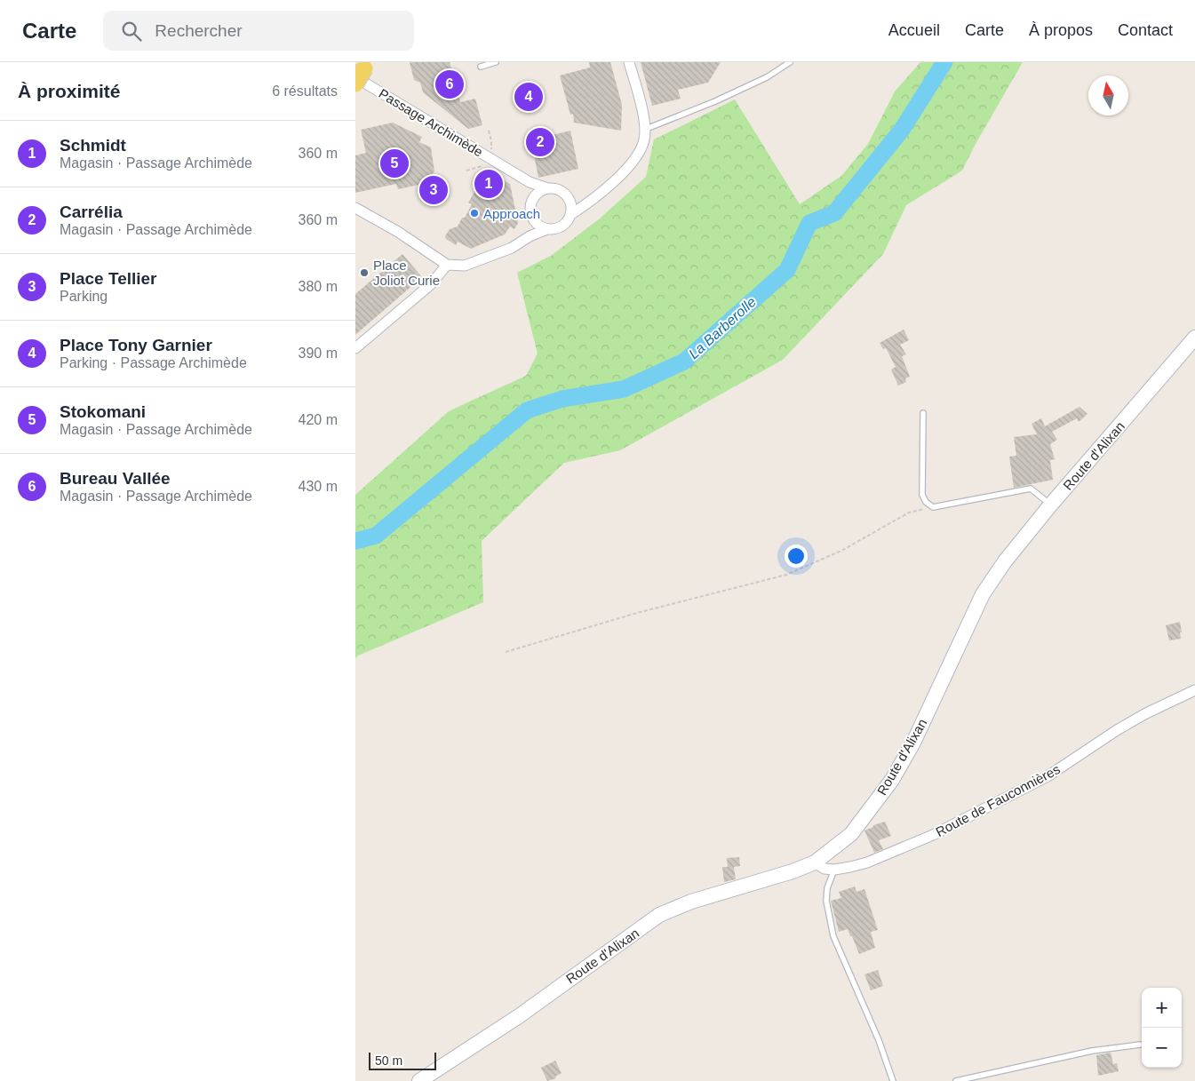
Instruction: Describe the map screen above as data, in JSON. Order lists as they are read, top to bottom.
{
  "streets": {
    "street": ["Passage Archimède", "Route d'Alixan", "Route de Fauconnières"]
  },
  "water": ["La Barberolle"],
  "places": ["Approach", "Place Joliot Curie"],
  "scale_bar": "50 m",
  "north": "top",
  "page": {
    "header": "Carte",
    "search": "Rechercher",
    "nav": [
      "Accueil",
      "Carte",
      "À propos",
      "Contact"
    ],
    "heading": ["À proximité", "6 résultats"],
    "pins": [
      "6",
      "4",
      "2",
      "5",
      "1",
      "3"
    ],
    "list": [
      {
        "mark": "1",
        "name": "Schmidt",
        "note": "Magasin · Passage Archimède",
        "value": "360 m"
      },
      {
        "mark": "2",
        "name": "Carrélia",
        "note": "Magasin · Passage Archimède",
        "value": "360 m"
      },
      {
        "mark": "3",
        "name": "Place Tellier",
        "note": "Parking",
        "value": "380 m"
      },
      {
        "mark": "4",
        "name": "Place Tony Garnier",
        "note": "Parking · Passage Archimède",
        "value": "390 m"
      },
      {
        "mark": "5",
        "name": "Stokomani",
        "note": "Magasin · Passage Archimède",
        "value": "420 m"
      },
      {
        "mark": "6",
        "name": "Bureau Vallée",
        "note": "Magasin · Passage Archimède",
        "value": "430 m"
      }
    ],
    "map_buttons": ["+", "−"],
    "scale": "50 m"
  }
}
